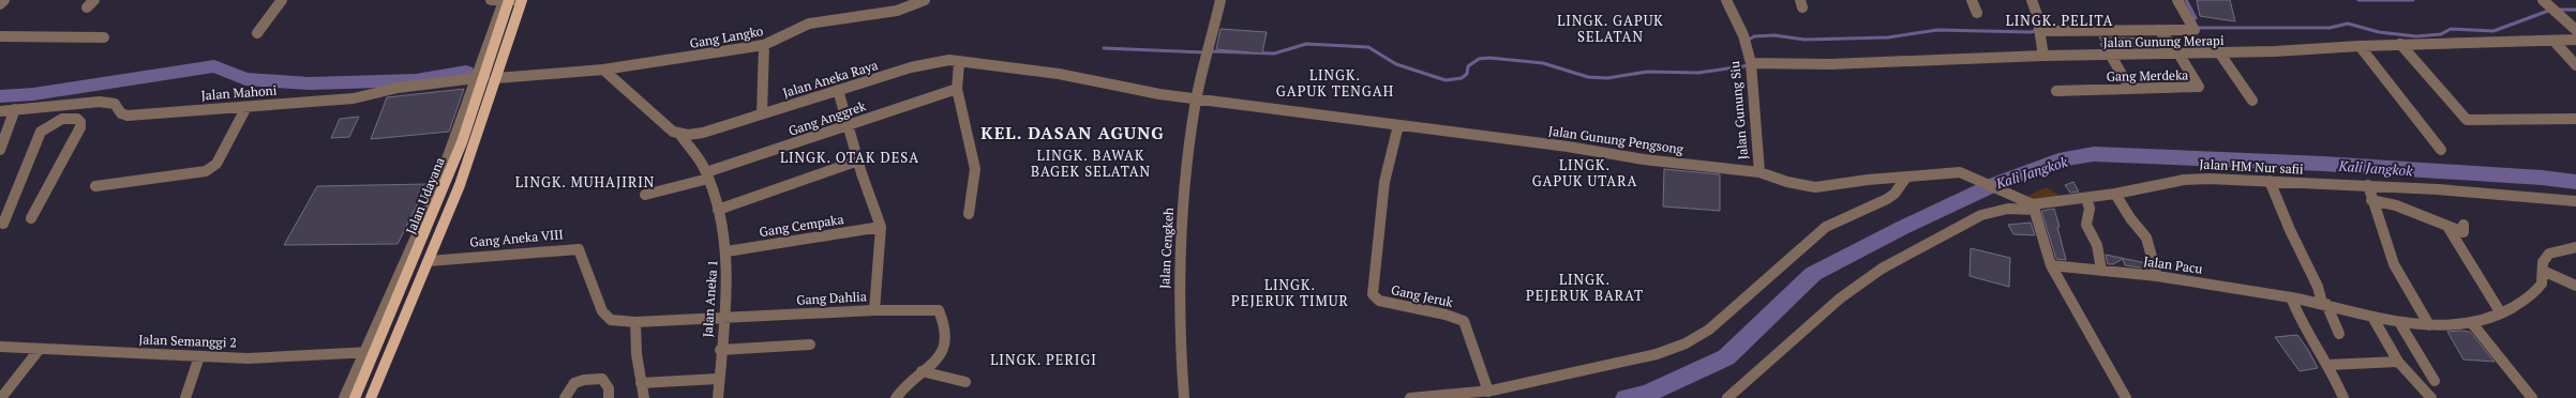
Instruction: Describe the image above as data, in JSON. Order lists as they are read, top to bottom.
{
  "streets": {
    "main road": ["Jalan Udayana"],
    "street": [
      "Gang Langko",
      "Jalan Gunung Merapi",
      "Gang Merdeka",
      "Jalan Aneka Raya",
      "Jalan Mahoni",
      "Jalan Gunung Siu",
      "Gang Anggrek",
      "Jalan Gunung Pengsong",
      "Jalan HM Nur safii",
      "Gang Cempaka",
      "Gang Aneka VIII",
      "Jalan Cengkeh",
      "Jalan Pacu",
      "Gang Jeruk",
      "Jalan Aneka 1",
      "Gang Dahlia",
      "Jalan Semanggi 2"
    ]
  },
  "crossings": [
    ["Jalan Gunung Merapi", "Gang Merdeka"],
    ["Jalan Gunung Merapi", "Jalan Gunung Siu"],
    ["Jalan Aneka Raya", "Jalan Gunung Pengsong"],
    ["Jalan Aneka Raya", "Jalan Cengkeh"],
    ["Jalan Aneka Raya", "Jalan Aneka 1"],
    ["Jalan Mahoni", "Jalan Udayana"],
    ["Jalan Gunung Siu", "Jalan Gunung Pengsong"],
    ["Gang Anggrek", "Jalan Aneka 1"],
    ["Jalan Gunung Pengsong", "Jalan HM Nur safii"],
    ["Jalan Gunung Pengsong", "Jalan Cengkeh"],
    ["Jalan Gunung Pengsong", "Gang Jeruk"],
    ["Jalan Udayana", "Jalan Semanggi 2"],
    ["Gang Cempaka", "Jalan Aneka 1"],
    ["Gang Aneka VIII", "Gang Dahlia"],
    ["Jalan Aneka 1", "Gang Dahlia"]
  ],
  "districts": [
    "LINGK. GAPUK SELATAN",
    "LINGK. PELITA",
    "LINGK. GAPUK TENGAH",
    "KEL. DASAN AGUNG",
    "LINGK. BAWAK BAGEK SELATAN",
    "LINGK. OTAK DESA",
    "LINGK. GAPUK UTARA",
    "LINGK. MUHAJIRIN",
    "LINGK. PEJERUK BARAT",
    "LINGK. PEJERUK TIMUR",
    "LINGK. PERIGI"
  ],
  "water": ["Kali Jangkok"]
}
